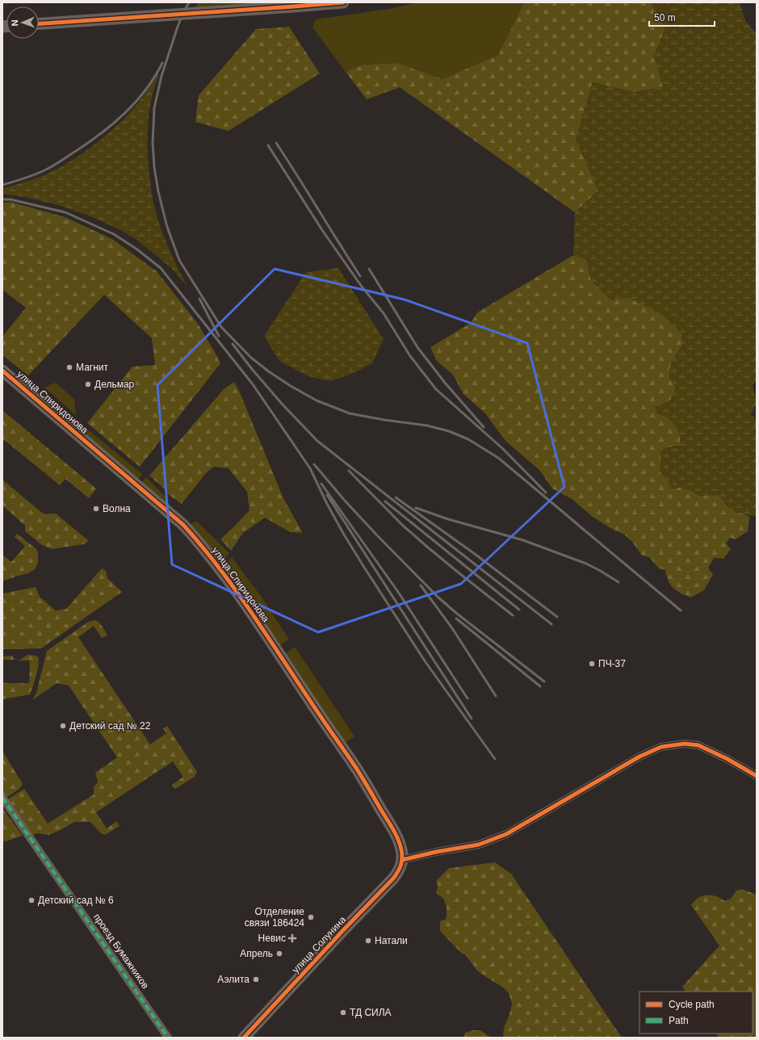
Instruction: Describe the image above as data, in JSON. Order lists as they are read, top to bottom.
{
  "streets": {
    "street": ["улица Спиридонова", "улица Солунина", "проезд Бумажников"]
  },
  "crossings": [
    ["улица Спиридонова", "улица Солунина"]
  ],
  "places": {
    "other": [
      "Магнит",
      "Дельмар",
      "Волна",
      "ПЧ-37",
      "Детский сад № 22",
      "Детский сад № 6",
      "Отделение связи 186424",
      "Натали",
      "Апрель",
      "Аэлита",
      "ТД СИЛА"
    ],
    "health": ["Невис"]
  },
  "legend": ["Cycle path", "Path"],
  "scale_bar": "50 m",
  "north": "left"
}
